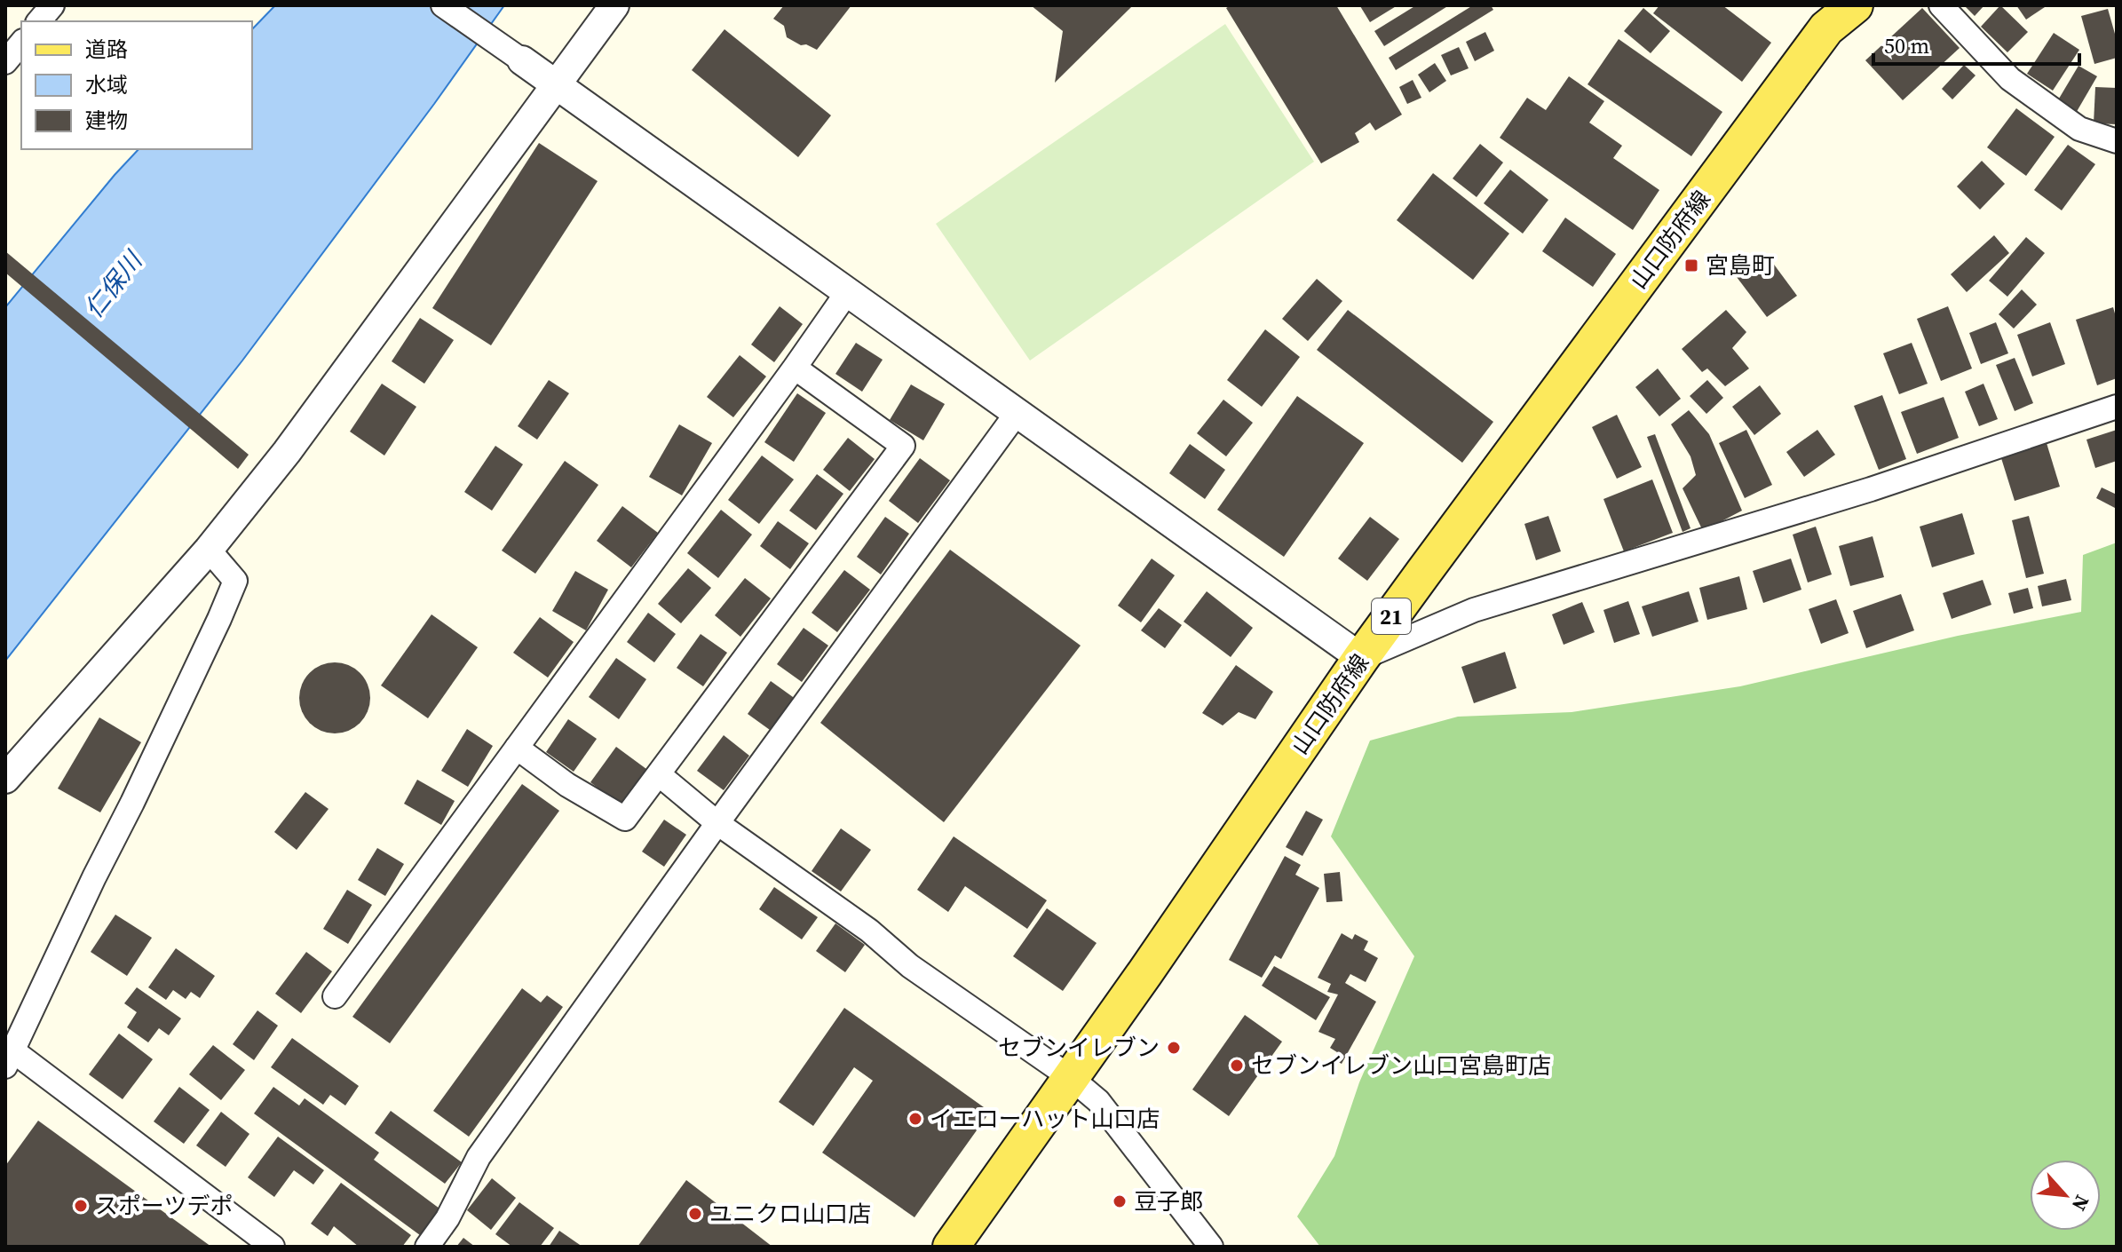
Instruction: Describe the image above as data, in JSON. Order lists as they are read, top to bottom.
{
  "streets": {
    "main road": ["山口防府線", "21"]
  },
  "water": ["仁保川"],
  "places": {
    "transit": ["宮島町"],
    "other": [
      "セブンイレブン",
      "セブンイレブン山口宮島町店",
      "イエローハット山口店",
      "豆子郎",
      "スポーツデポ",
      "ユニクロ山口店"
    ]
  },
  "legend": ["道路", "水域", "建物"],
  "scale_bar": "50 m",
  "north": "bottom right"
}
